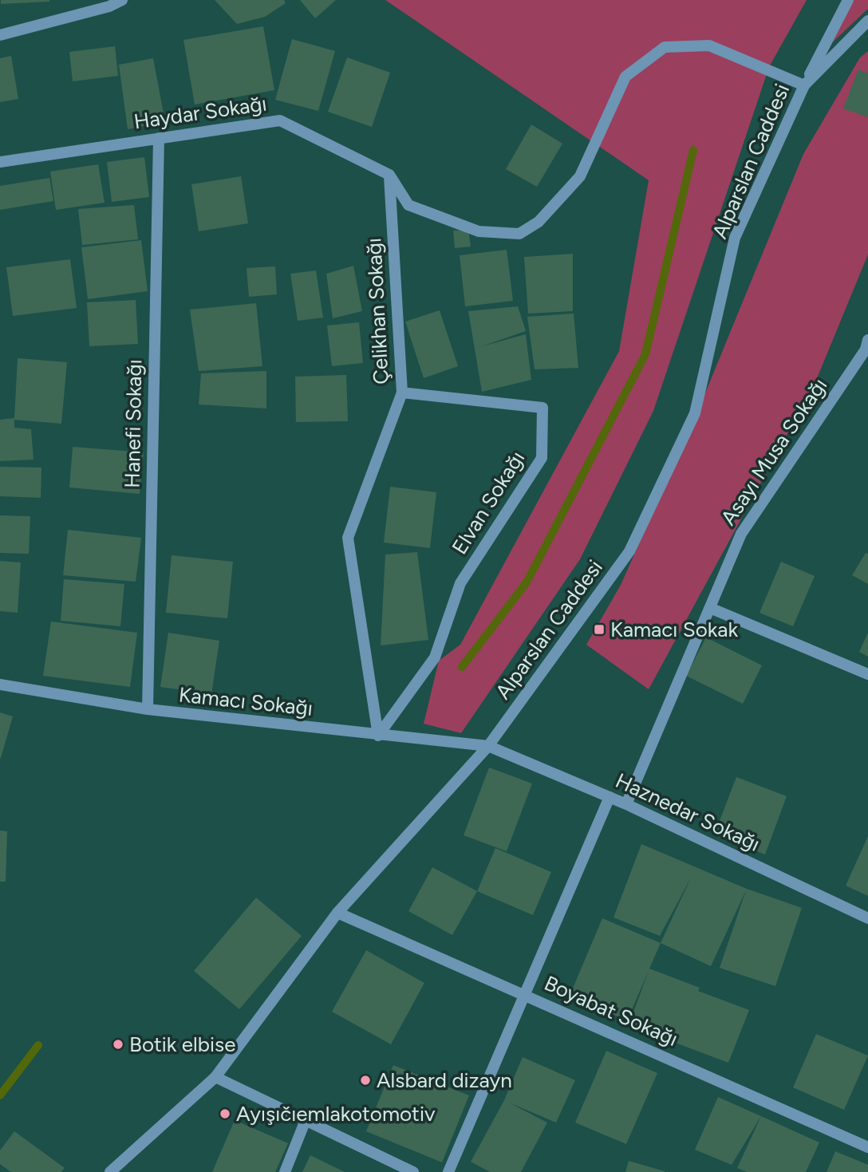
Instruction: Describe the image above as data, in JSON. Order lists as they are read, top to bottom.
{
  "streets": {
    "street": [
      "Haydar Sokağı",
      "Alparslan Caddesi",
      "Çelikhan Sokağı",
      "Hanefi Sokağı",
      "Asayı Musa Sokağı",
      "Elvan Sokağı",
      "Kamacı Sokağı",
      "Haznedar Sokağı",
      "Boyabat Sokağı"
    ]
  },
  "crossings": [
    ["Haydar Sokağı", "Çelikhan Sokağı"],
    ["Haydar Sokağı", "Hanefi Sokağı"],
    ["Alparslan Caddesi", "Kamacı Sokağı"],
    ["Alparslan Caddesi", "Haznedar Sokağı"],
    ["Alparslan Caddesi", "Boyabat Sokağı"],
    ["Çelikhan Sokağı", "Elvan Sokağı"],
    ["Çelikhan Sokağı", "Kamacı Sokağı"],
    ["Hanefi Sokağı", "Kamacı Sokağı"],
    ["Asayı Musa Sokağı", "Haznedar Sokağı"],
    ["Elvan Sokağı", "Kamacı Sokağı"],
    ["Kamacı Sokağı", "Haznedar Sokağı"]
  ],
  "places": {
    "transit": ["Kamacı Sokak"],
    "other": ["Botik elbise", "Alsbard dizayn", "Ayışıčıemlakotomotiv"]
  }
}
